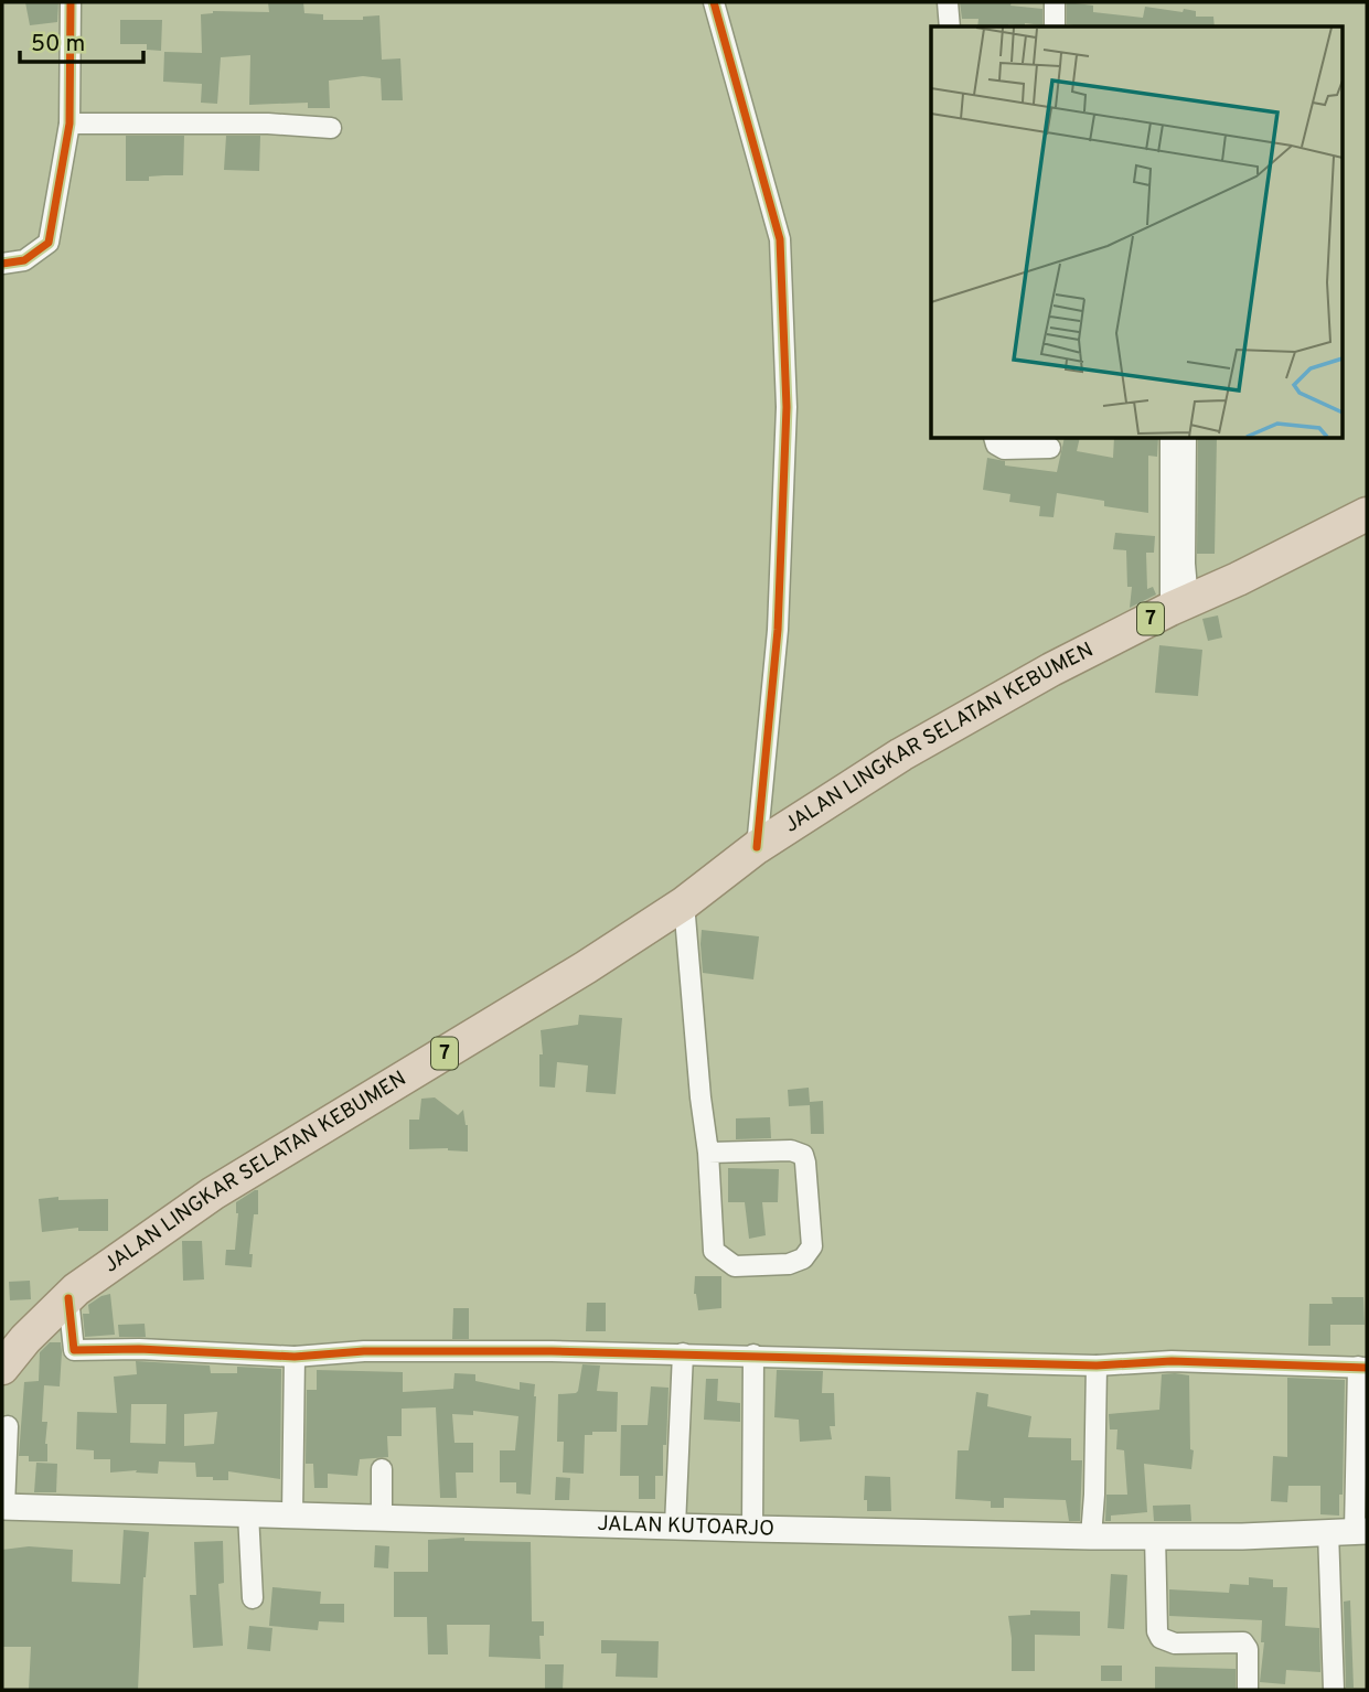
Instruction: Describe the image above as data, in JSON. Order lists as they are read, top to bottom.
{
  "streets": {
    "highway": ["7", "JALAN LINGKAR SELATAN KEBUMEN"],
    "main road": ["JALAN KUTOARJO"]
  },
  "scale_bar": "50 m"
}
